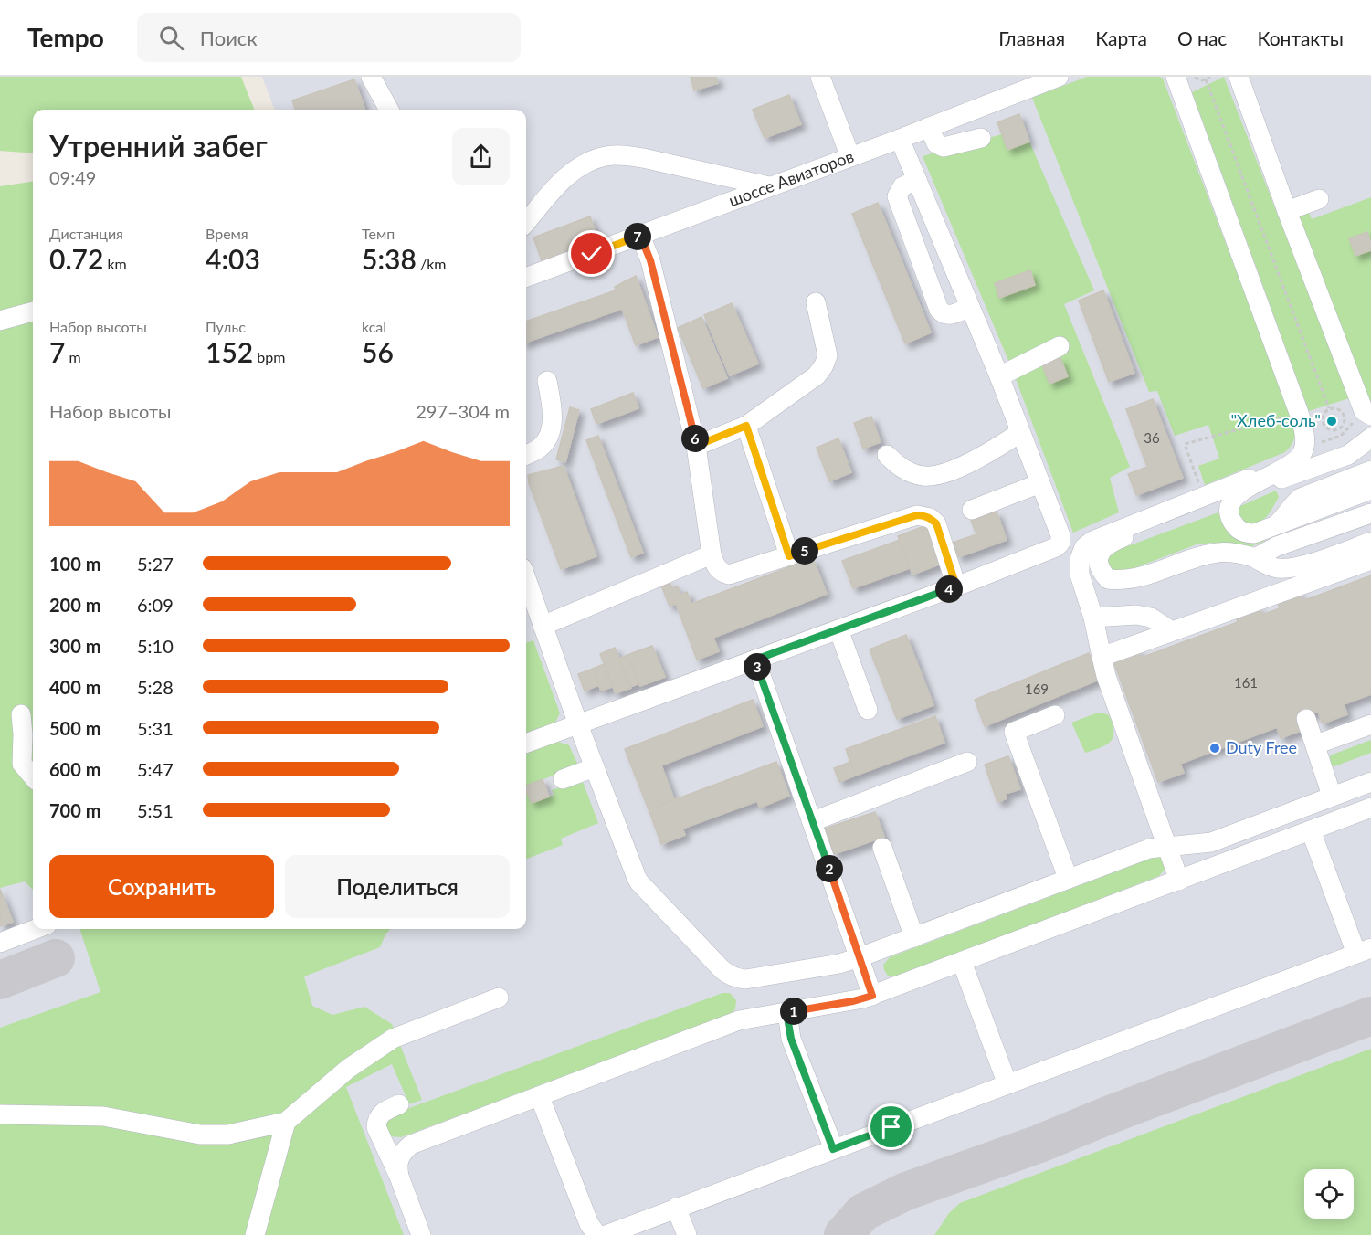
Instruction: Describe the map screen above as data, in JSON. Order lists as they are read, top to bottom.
{
  "streets": {
    "street": ["шоссе Авиаторов"]
  },
  "places": ["\"Хлеб-соль\"", "Duty Free"],
  "house_numbers": ["36", "161", "169"],
  "page": {
    "header": "Tempo",
    "search": "Поиск",
    "nav": [
      "Главная",
      "Карта",
      "О нас",
      "Контакты"
    ],
    "heading": ["Утренний забег", "09:49"],
    "stats": [
      ["Дистанция", "0.72 km"],
      ["Время", "4:03"],
      ["Темп", "5:38 /km"],
      ["Набор высоты", "7 m"],
      ["Пульс", "152 bpm"],
      ["kcal", "56"]
    ],
    "pins": [
      "7",
      "6",
      "5",
      "4",
      "3",
      "2",
      "1"
    ],
    "chart": ["Набор высоты", "297–304 m"],
    "list": [
      {
        "name": "100 m",
        "note": "5:27"
      },
      {
        "name": "200 m",
        "note": "6:09"
      },
      {
        "name": "300 m",
        "note": "5:10"
      },
      {
        "name": "400 m",
        "note": "5:28"
      },
      {
        "name": "500 m",
        "note": "5:31"
      },
      {
        "name": "600 m",
        "note": "5:47"
      },
      {
        "name": "700 m",
        "note": "5:51"
      }
    ],
    "buttons": ["Сохранить", "Поделиться"]
  }
}
